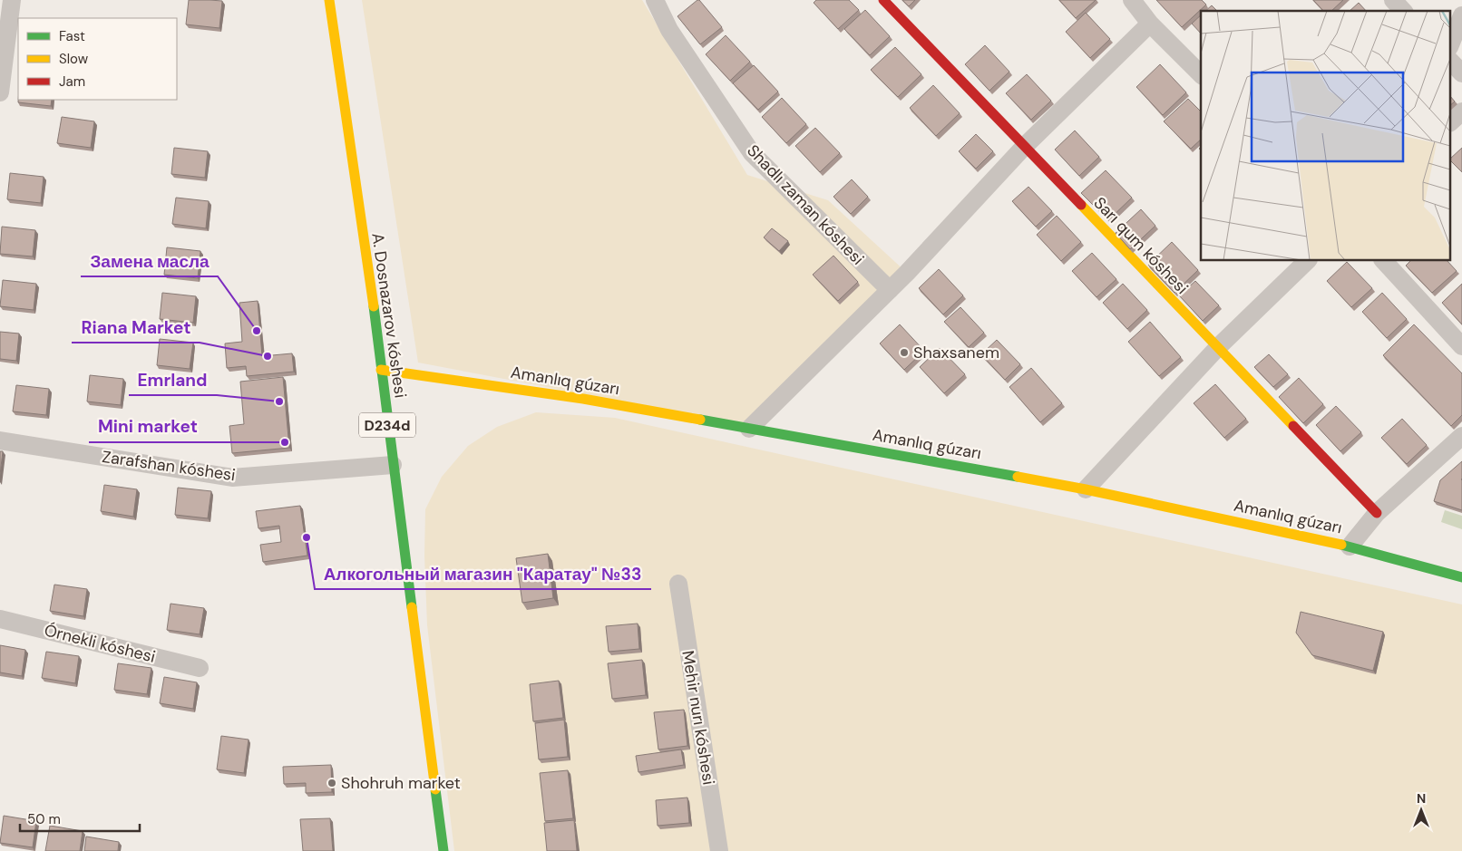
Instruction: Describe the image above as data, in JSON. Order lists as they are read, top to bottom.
{
  "streets": {
    "street": [
      "Shadlı zaman kóshesi",
      "Sarı qum kóshesi",
      "A. Dosnazarov kóshesi",
      "Amanlıq gúzarı",
      "D234d",
      "Zarafshan kóshesi",
      "Órnekli kóshesi",
      "Mehir nurı kóshesi"
    ]
  },
  "crossings": [
    ["A. Dosnazarov kóshesi", "Amanlıq gúzarı"],
    ["A. Dosnazarov kóshesi", "Zarafshan kóshesi"]
  ],
  "places": [
    "Замена масла",
    "Shaxsanem",
    "Riana Market",
    "Emrland",
    "Mini market",
    "Алкогольный магазин \"Каратау\" №33",
    "Shohruh market"
  ],
  "legend": ["Fast", "Slow", "Jam"],
  "scale_bar": "50 m",
  "north": "top"
}
